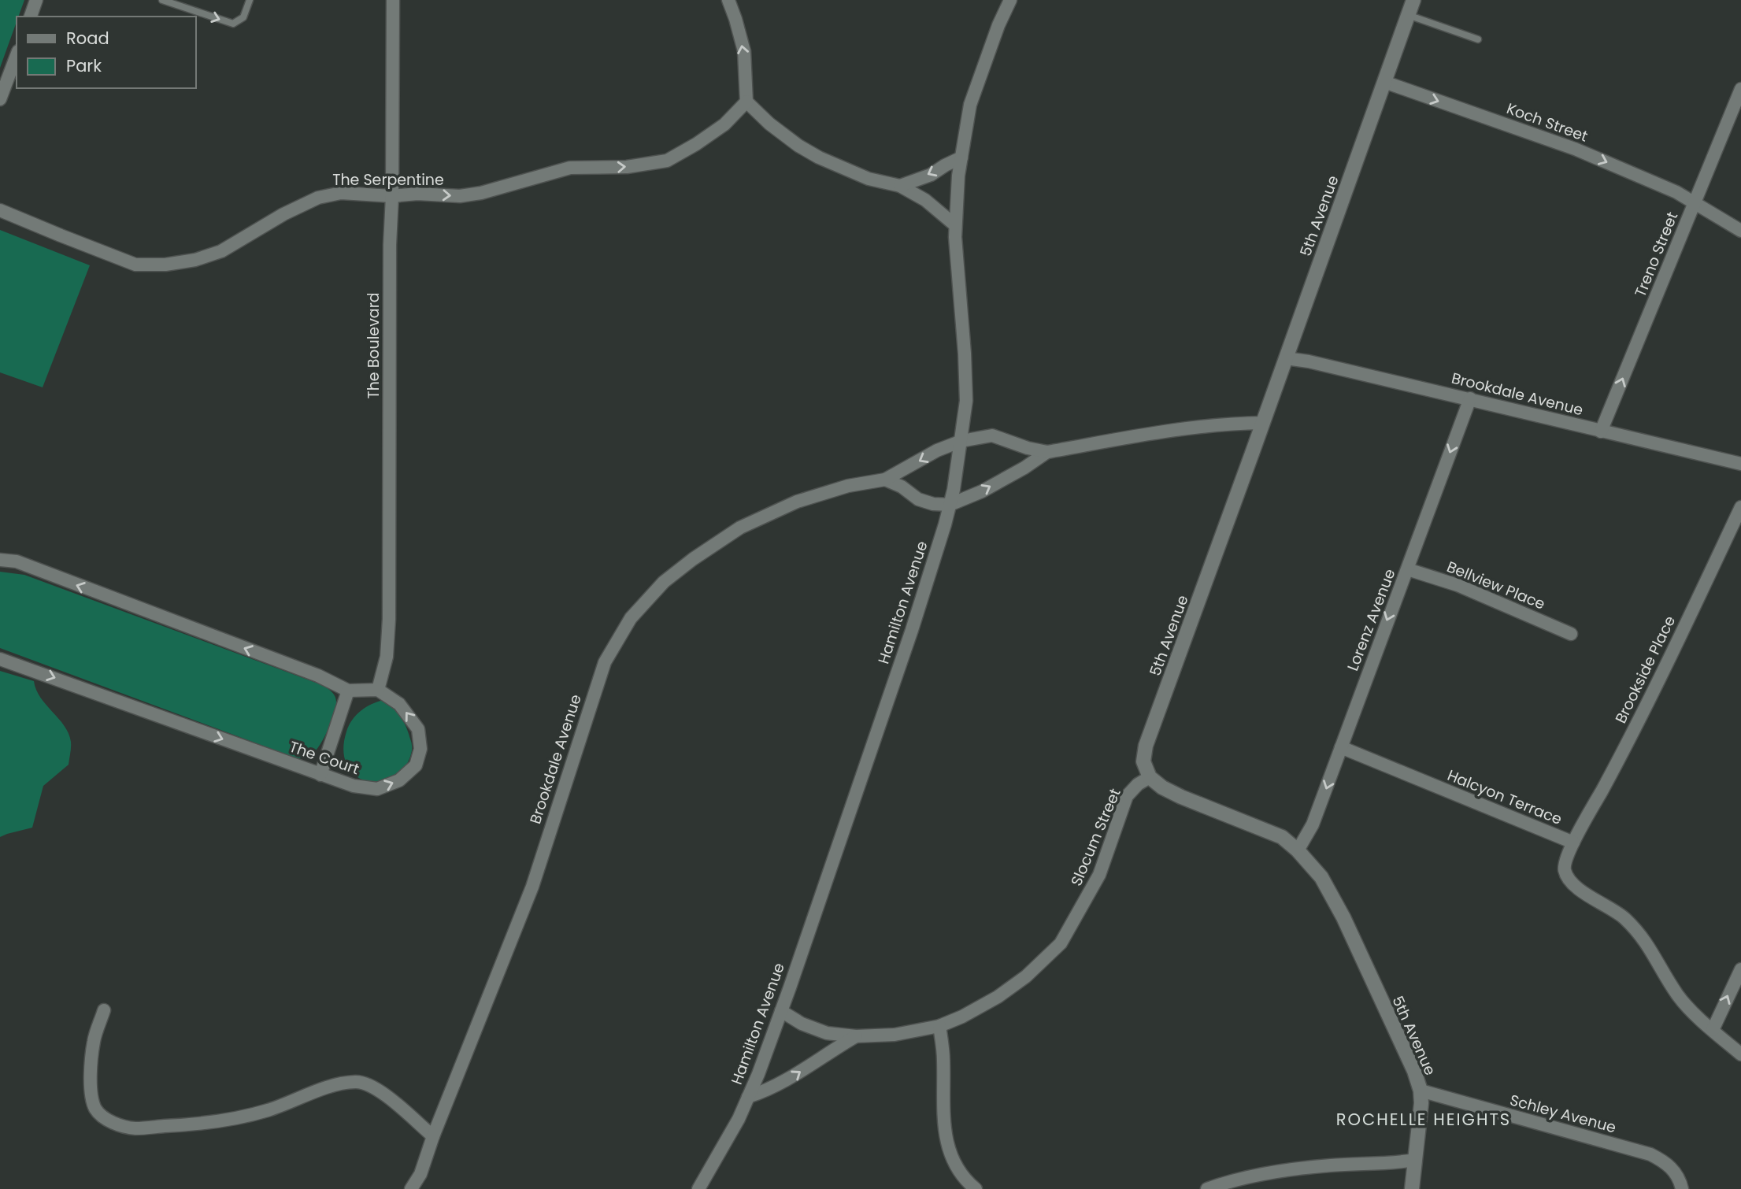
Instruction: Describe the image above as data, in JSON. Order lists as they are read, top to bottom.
{
  "streets": {
    "street": [
      "Koch Street",
      "The Serpentine",
      "5th Avenue",
      "Treno Street",
      "The Boulevard",
      "Brookdale Avenue",
      "Bellview Place",
      "Hamilton Avenue",
      "Lorenz Avenue",
      "Brookside Place",
      "The Court",
      "Halcyon Terrace",
      "Slocum Street",
      "Schley Avenue"
    ]
  },
  "crossings": [
    ["Koch Street", "5th Avenue"],
    ["Koch Street", "Treno Street"],
    ["The Serpentine", "The Boulevard"],
    ["5th Avenue", "Brookdale Avenue"],
    ["5th Avenue", "Lorenz Avenue"],
    ["5th Avenue", "Slocum Street"],
    ["5th Avenue", "Schley Avenue"],
    ["Treno Street", "Brookdale Avenue"],
    ["The Boulevard", "The Court"],
    ["Brookdale Avenue", "Hamilton Avenue"],
    ["Brookdale Avenue", "Lorenz Avenue"],
    ["Bellview Place", "Lorenz Avenue"],
    ["Hamilton Avenue", "Slocum Street"],
    ["Lorenz Avenue", "Halcyon Terrace"],
    ["Brookside Place", "Halcyon Terrace"]
  ],
  "one_way": [
    "Koch Street",
    "The Serpentine",
    "Treno Street",
    "Lorenz Avenue"
  ],
  "districts": ["ROCHELLE HEIGHTS"],
  "legend": ["Road", "Park"]
}
